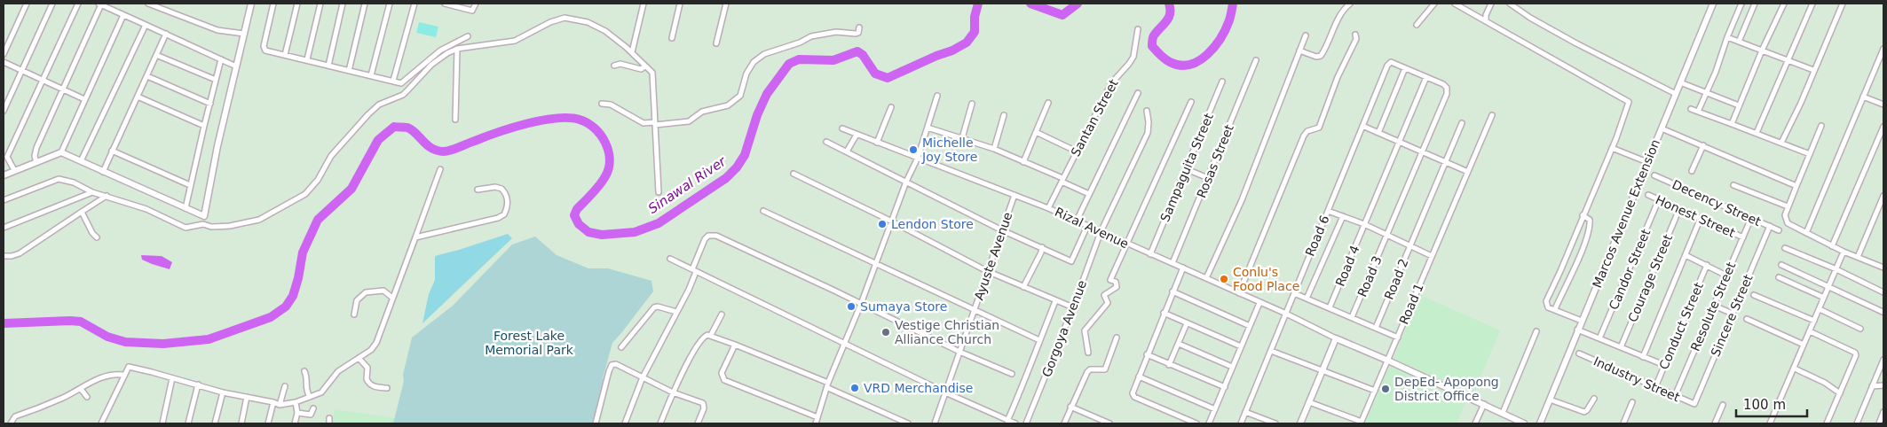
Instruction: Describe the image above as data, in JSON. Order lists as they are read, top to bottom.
{
  "streets": {
    "street": [
      "Santan Street",
      "Rosas Street",
      "Sampaguita Street",
      "Decency Street",
      "Marcos Avenue Extension",
      "Honest Street",
      "Rizal Avenue",
      "Road 6",
      "Ayuste Avenue",
      "Road 4",
      "Candor Street",
      "Road 3",
      "Courage Street",
      "Road 2",
      "Road 1",
      "Resolute Street",
      "Sincere Street",
      "Conduct Street",
      "Gorgoya Avenue",
      "Industry Street"
    ]
  },
  "crossings": [
    ["Santan Street", "Rizal Avenue"],
    ["Rosas Street", "Rizal Avenue"],
    ["Sampaguita Street", "Rizal Avenue"],
    ["Decency Street", "Resolute Street"],
    ["Decency Street", "Sincere Street"],
    ["Honest Street", "Candor Street"],
    ["Honest Street", "Courage Street"],
    ["Honest Street", "Resolute Street"],
    ["Rizal Avenue", "Road 6"],
    ["Rizal Avenue", "Ayuste Avenue"],
    ["Rizal Avenue", "Gorgoya Avenue"],
    ["Road 4", "Road 3"],
    ["Resolute Street", "Industry Street"],
    ["Sincere Street", "Industry Street"],
    ["Conduct Street", "Industry Street"]
  ],
  "water": ["Sinawal River"],
  "parks": ["Forest Lake Memorial Park"],
  "places": [
    "Michelle Joy Store",
    "Lendon Store",
    "Conlu's Food Place",
    "Sumaya Store",
    "Vestige Christian Alliance Church",
    "VRD Merchandise",
    "DepEd- Apopong District Office"
  ],
  "scale_bar": "100 m"
}
